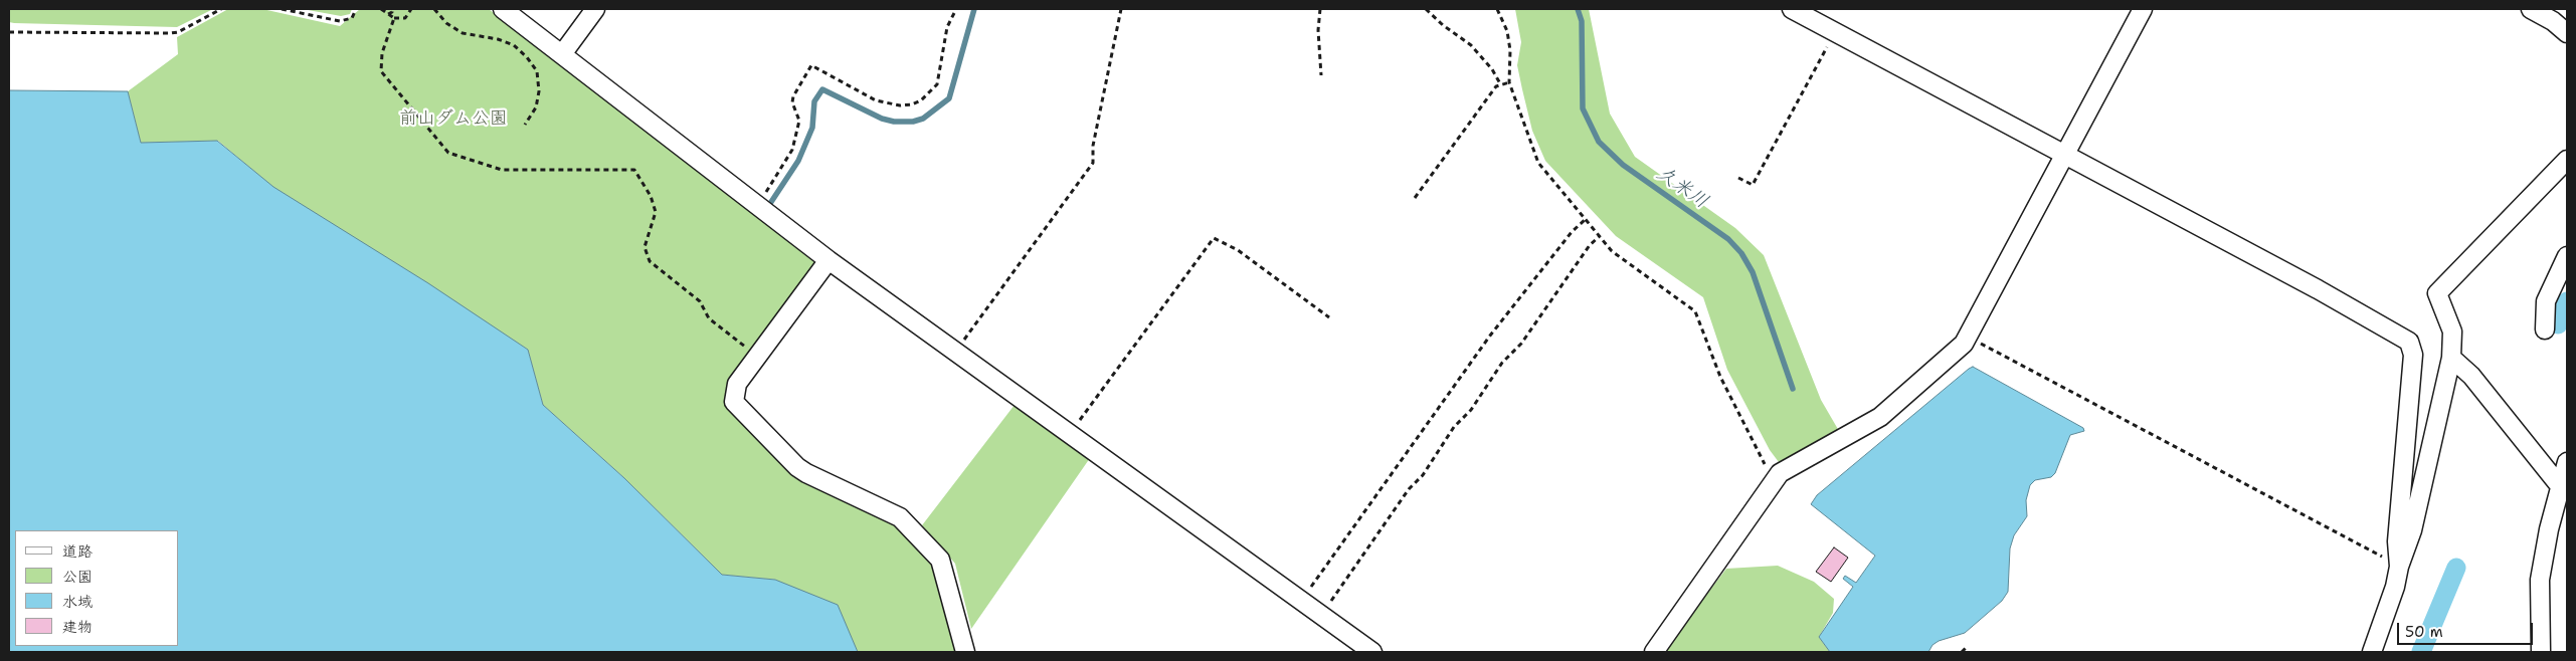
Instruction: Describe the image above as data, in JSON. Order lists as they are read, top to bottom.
{
  "water": ["久米川"],
  "parks": ["前山ダム公園"],
  "legend": [
    "道路",
    "公園",
    "水域",
    "建物"
  ],
  "scale_bar": "50 m"
}
